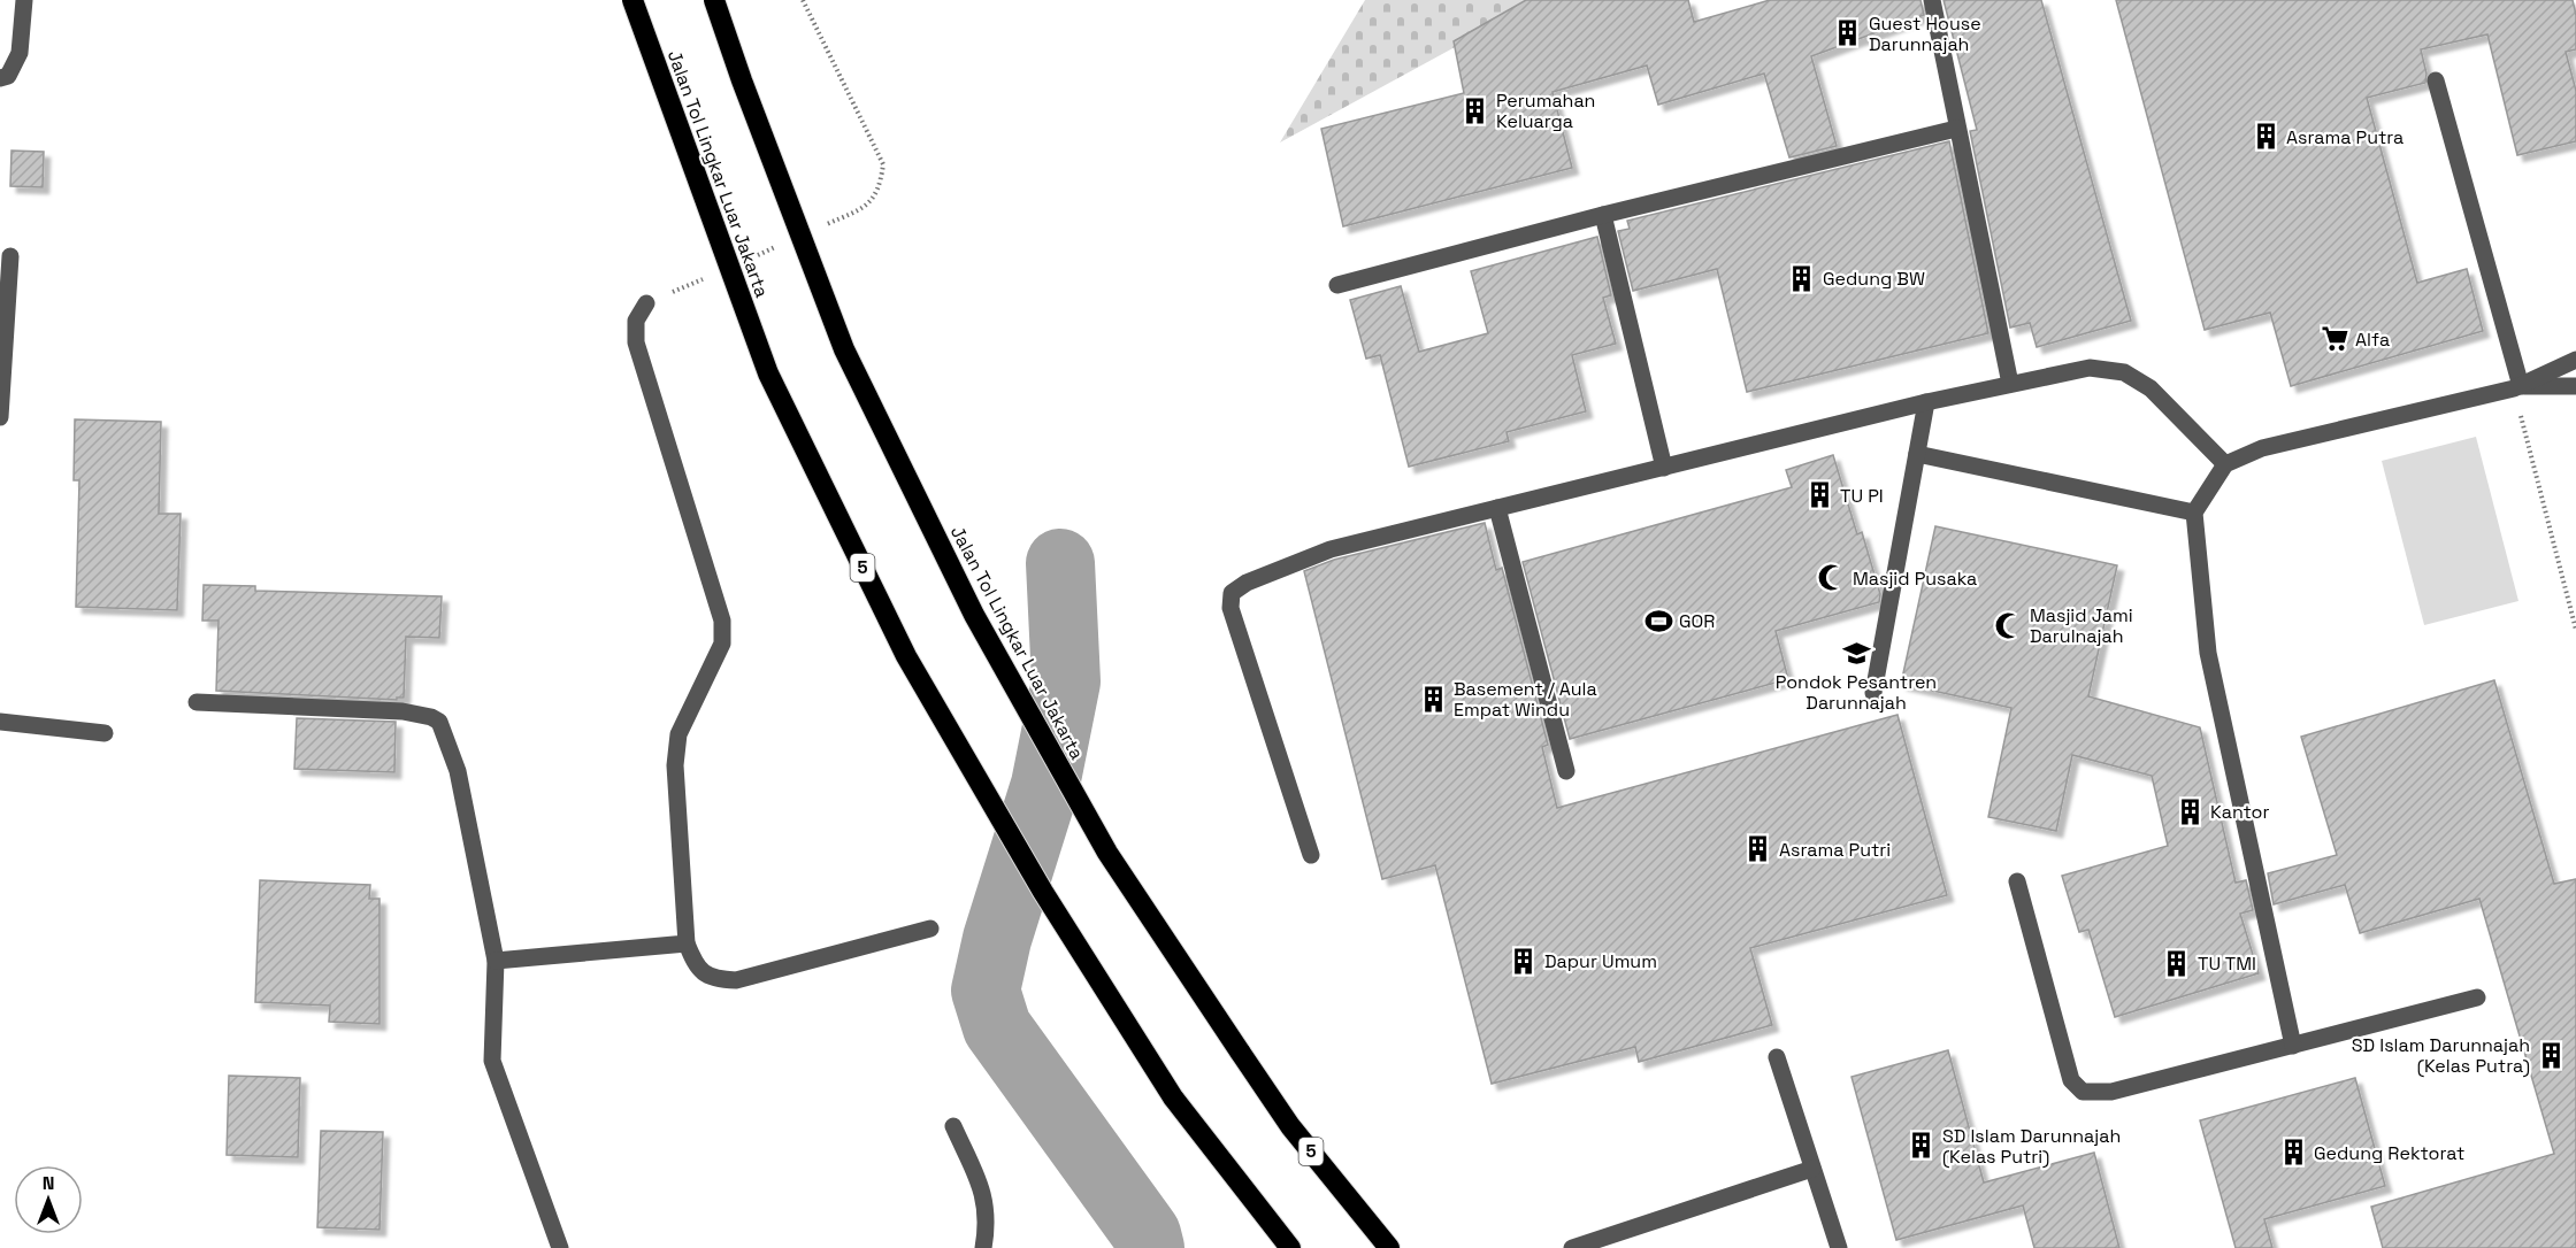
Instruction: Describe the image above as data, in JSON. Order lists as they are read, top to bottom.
{
  "streets": {
    "highway": ["Jalan Tol Lingkar Luar Jakarta", "5"]
  },
  "places": {
    "building": [
      "Guest House Darunnajah",
      "Perumahan Keluarga",
      "Asrama Putra",
      "Gedung BW",
      "TU PI",
      "Basement / Aula Empat Windu",
      "Kantor",
      "Asrama Putri",
      "Dapur Umum",
      "TU TMI",
      "SD Islam Darunnajah (Kelas Putra)",
      "SD Islam Darunnajah (Kelas Putri)",
      "Gedung Rektorat"
    ],
    "supermarket": ["Alfa"],
    "mosque": ["Masjid Pusaka", "Masjid Jami Darulnajah"],
    "sports": ["GOR"],
    "school or university": ["Pondok Pesantren Darunnajah"]
  },
  "north": "top"
}
